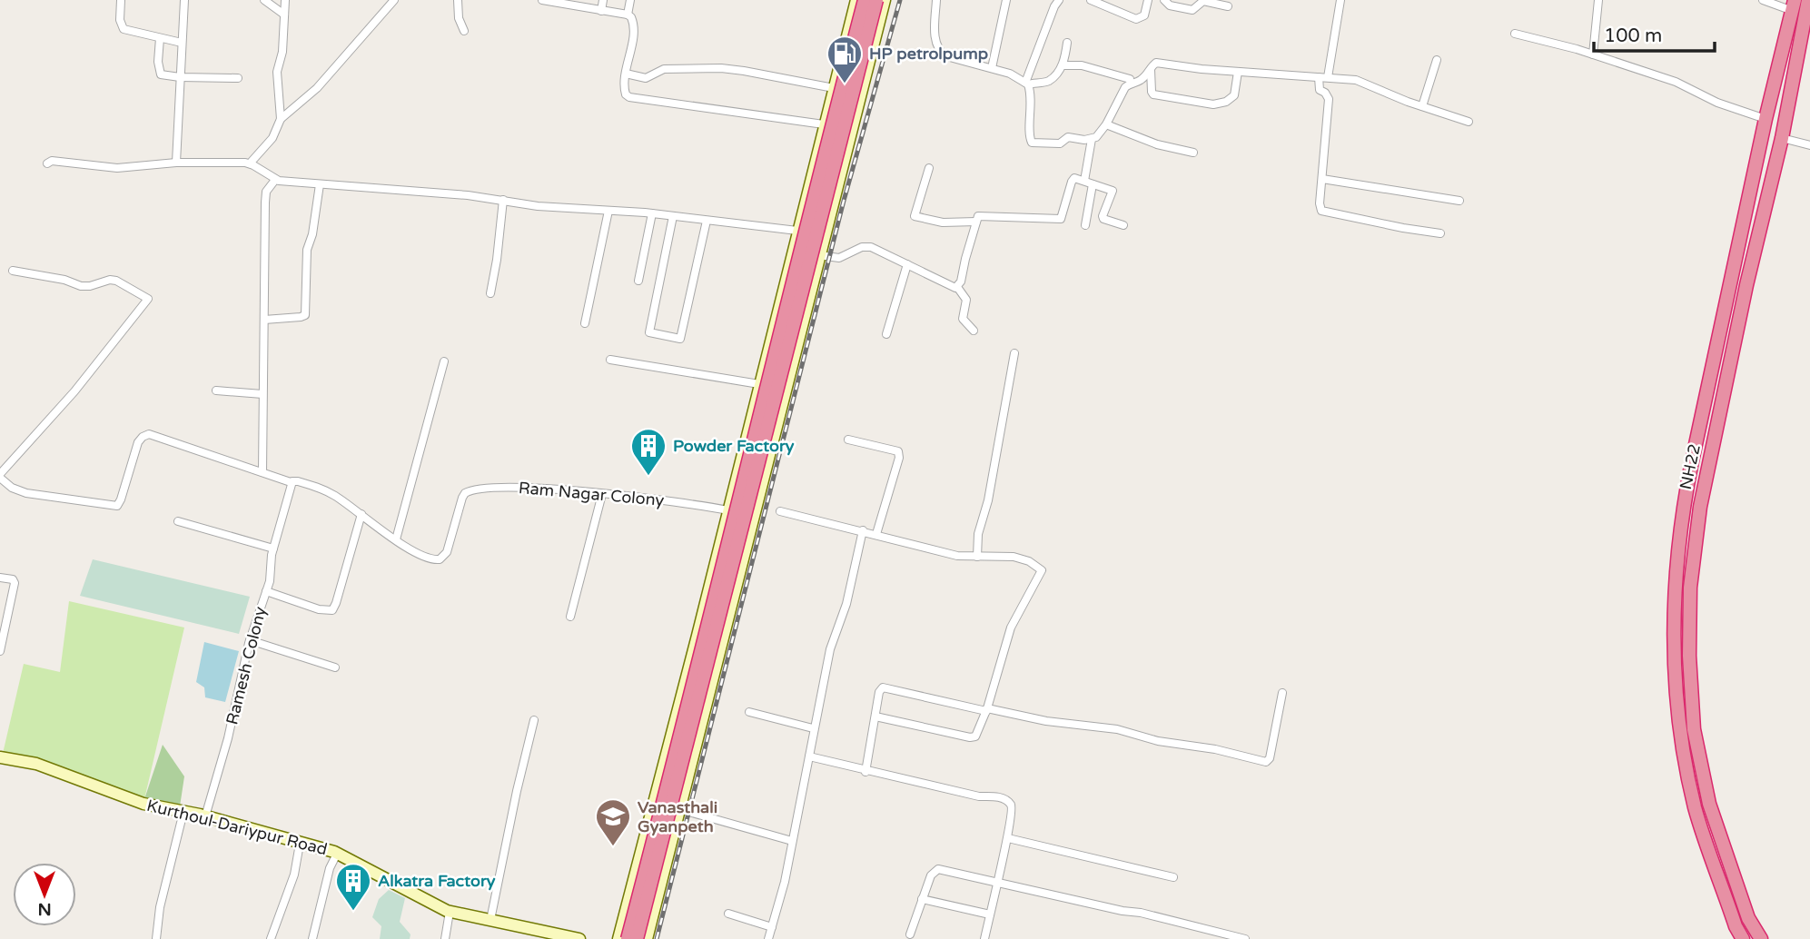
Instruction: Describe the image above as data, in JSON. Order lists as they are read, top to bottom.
{
  "streets": {
    "highway": ["NH22"],
    "street": ["Ram Nagar Colony", "Ramesh Colony", "Kurthoul-Dariypur Road"]
  },
  "crossings": [
    ["Ram Nagar Colony", "Ramesh Colony"],
    ["Ramesh Colony", "Kurthoul-Dariypur Road"]
  ],
  "places": {
    "fuel station": ["HP petrolpump"],
    "building": ["Powder Factory", "Alkatra Factory"],
    "school or university": ["Vanasthali Gyanpeth"]
  },
  "scale_bar": "100 m",
  "north": "bottom"
}
